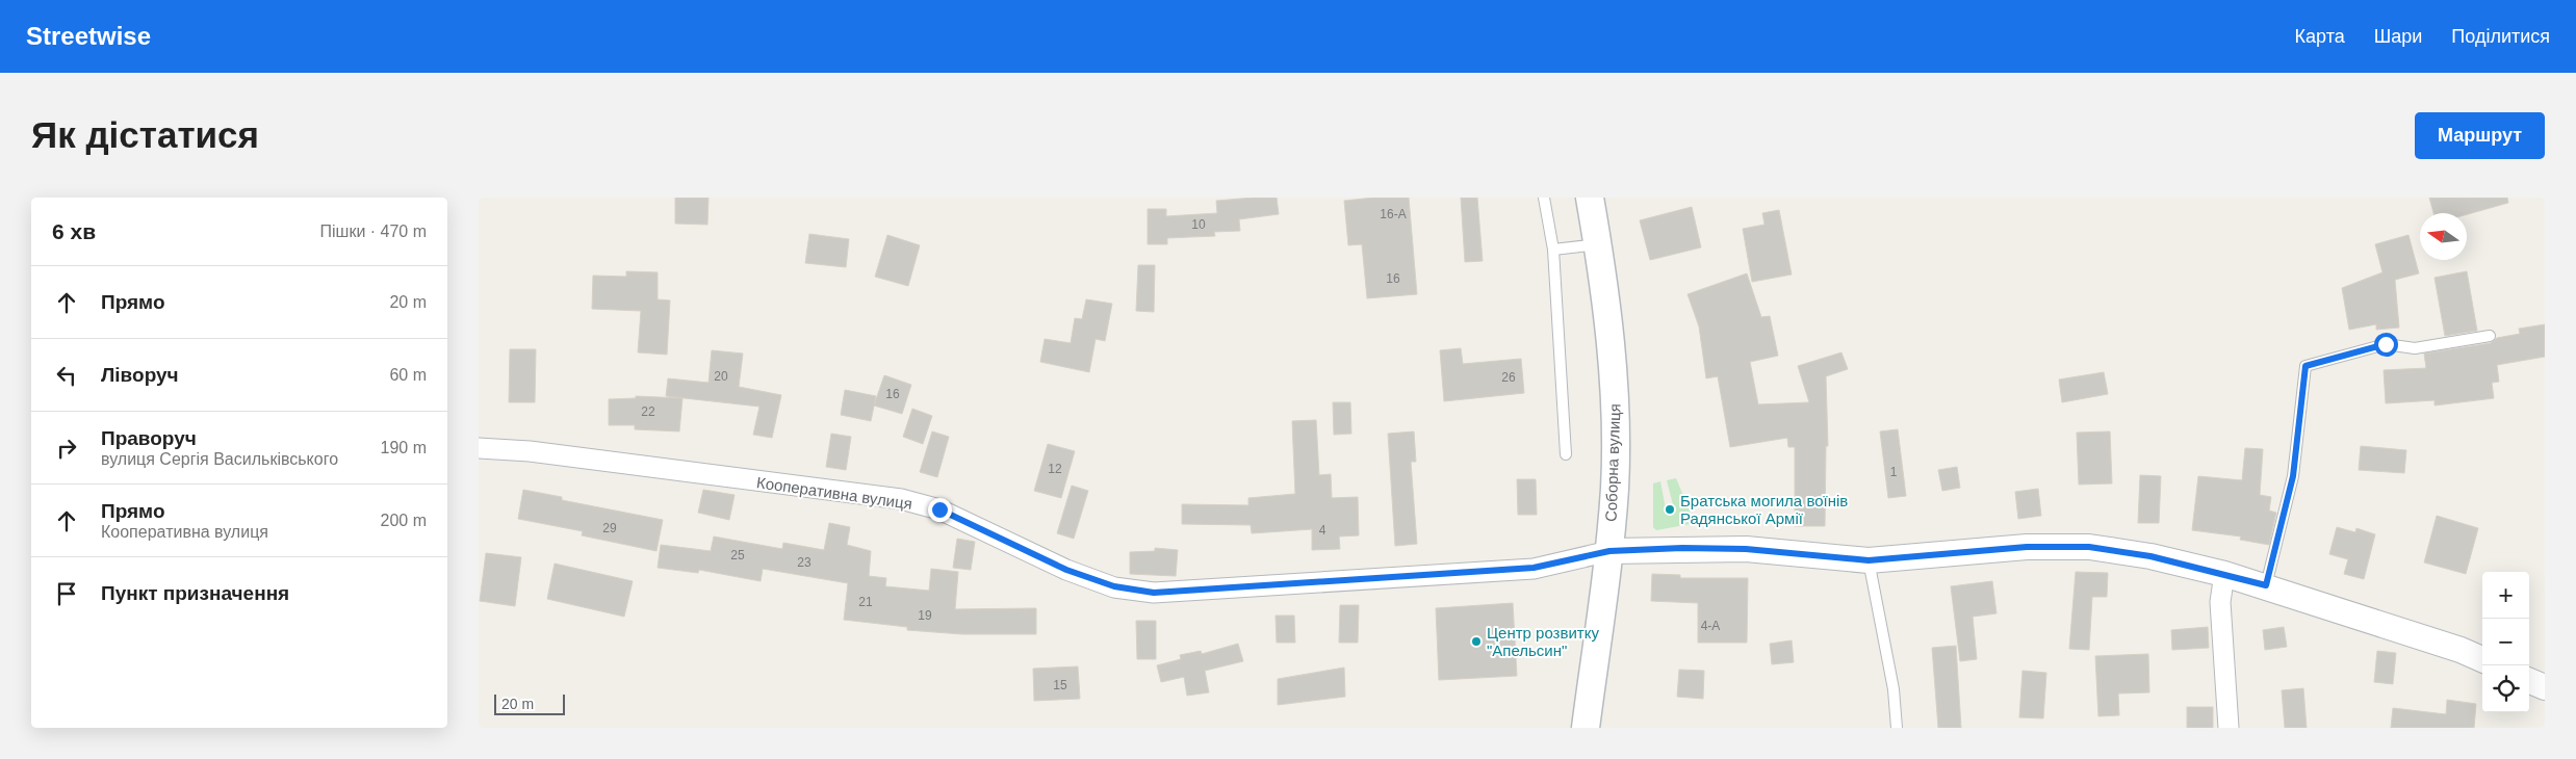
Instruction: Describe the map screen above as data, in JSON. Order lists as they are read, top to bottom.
{
  "streets": {
    "main road": ["Соборна вулиця"],
    "street": ["Кооперативна вулиця"]
  },
  "crossings": [
    ["Соборна вулиця", "Кооперативна вулиця"]
  ],
  "places": ["Братська могила воїнів Радянської Армії", "Центр розвитку \"Апельсин\""],
  "house_numbers": [
    "16-А",
    "10",
    "16",
    "20",
    "26",
    "16",
    "22",
    "12",
    "1",
    "29",
    "4",
    "25",
    "23",
    "21",
    "19",
    "4-А",
    "15"
  ],
  "scale_bar": "20 m",
  "north": "left",
  "page": {
    "header": "Streetwise",
    "nav": ["Карта", "Шари", "Поділитися"],
    "buttons": "Маршрут",
    "title": "Як дістатися",
    "heading": ["6 хв", "Пішки · 470 m"],
    "list": [
      ["Прямо", "20 m"],
      ["Ліворуч", "60 m"],
      ["Праворуч", "вулиця Сергія Васильківського", "190 m"],
      ["Прямо", "Кооперативна вулиця", "200 m"],
      "Пункт призначення"
    ],
    "map_buttons": ["+", "−"],
    "scale": "20 m"
  }
}
